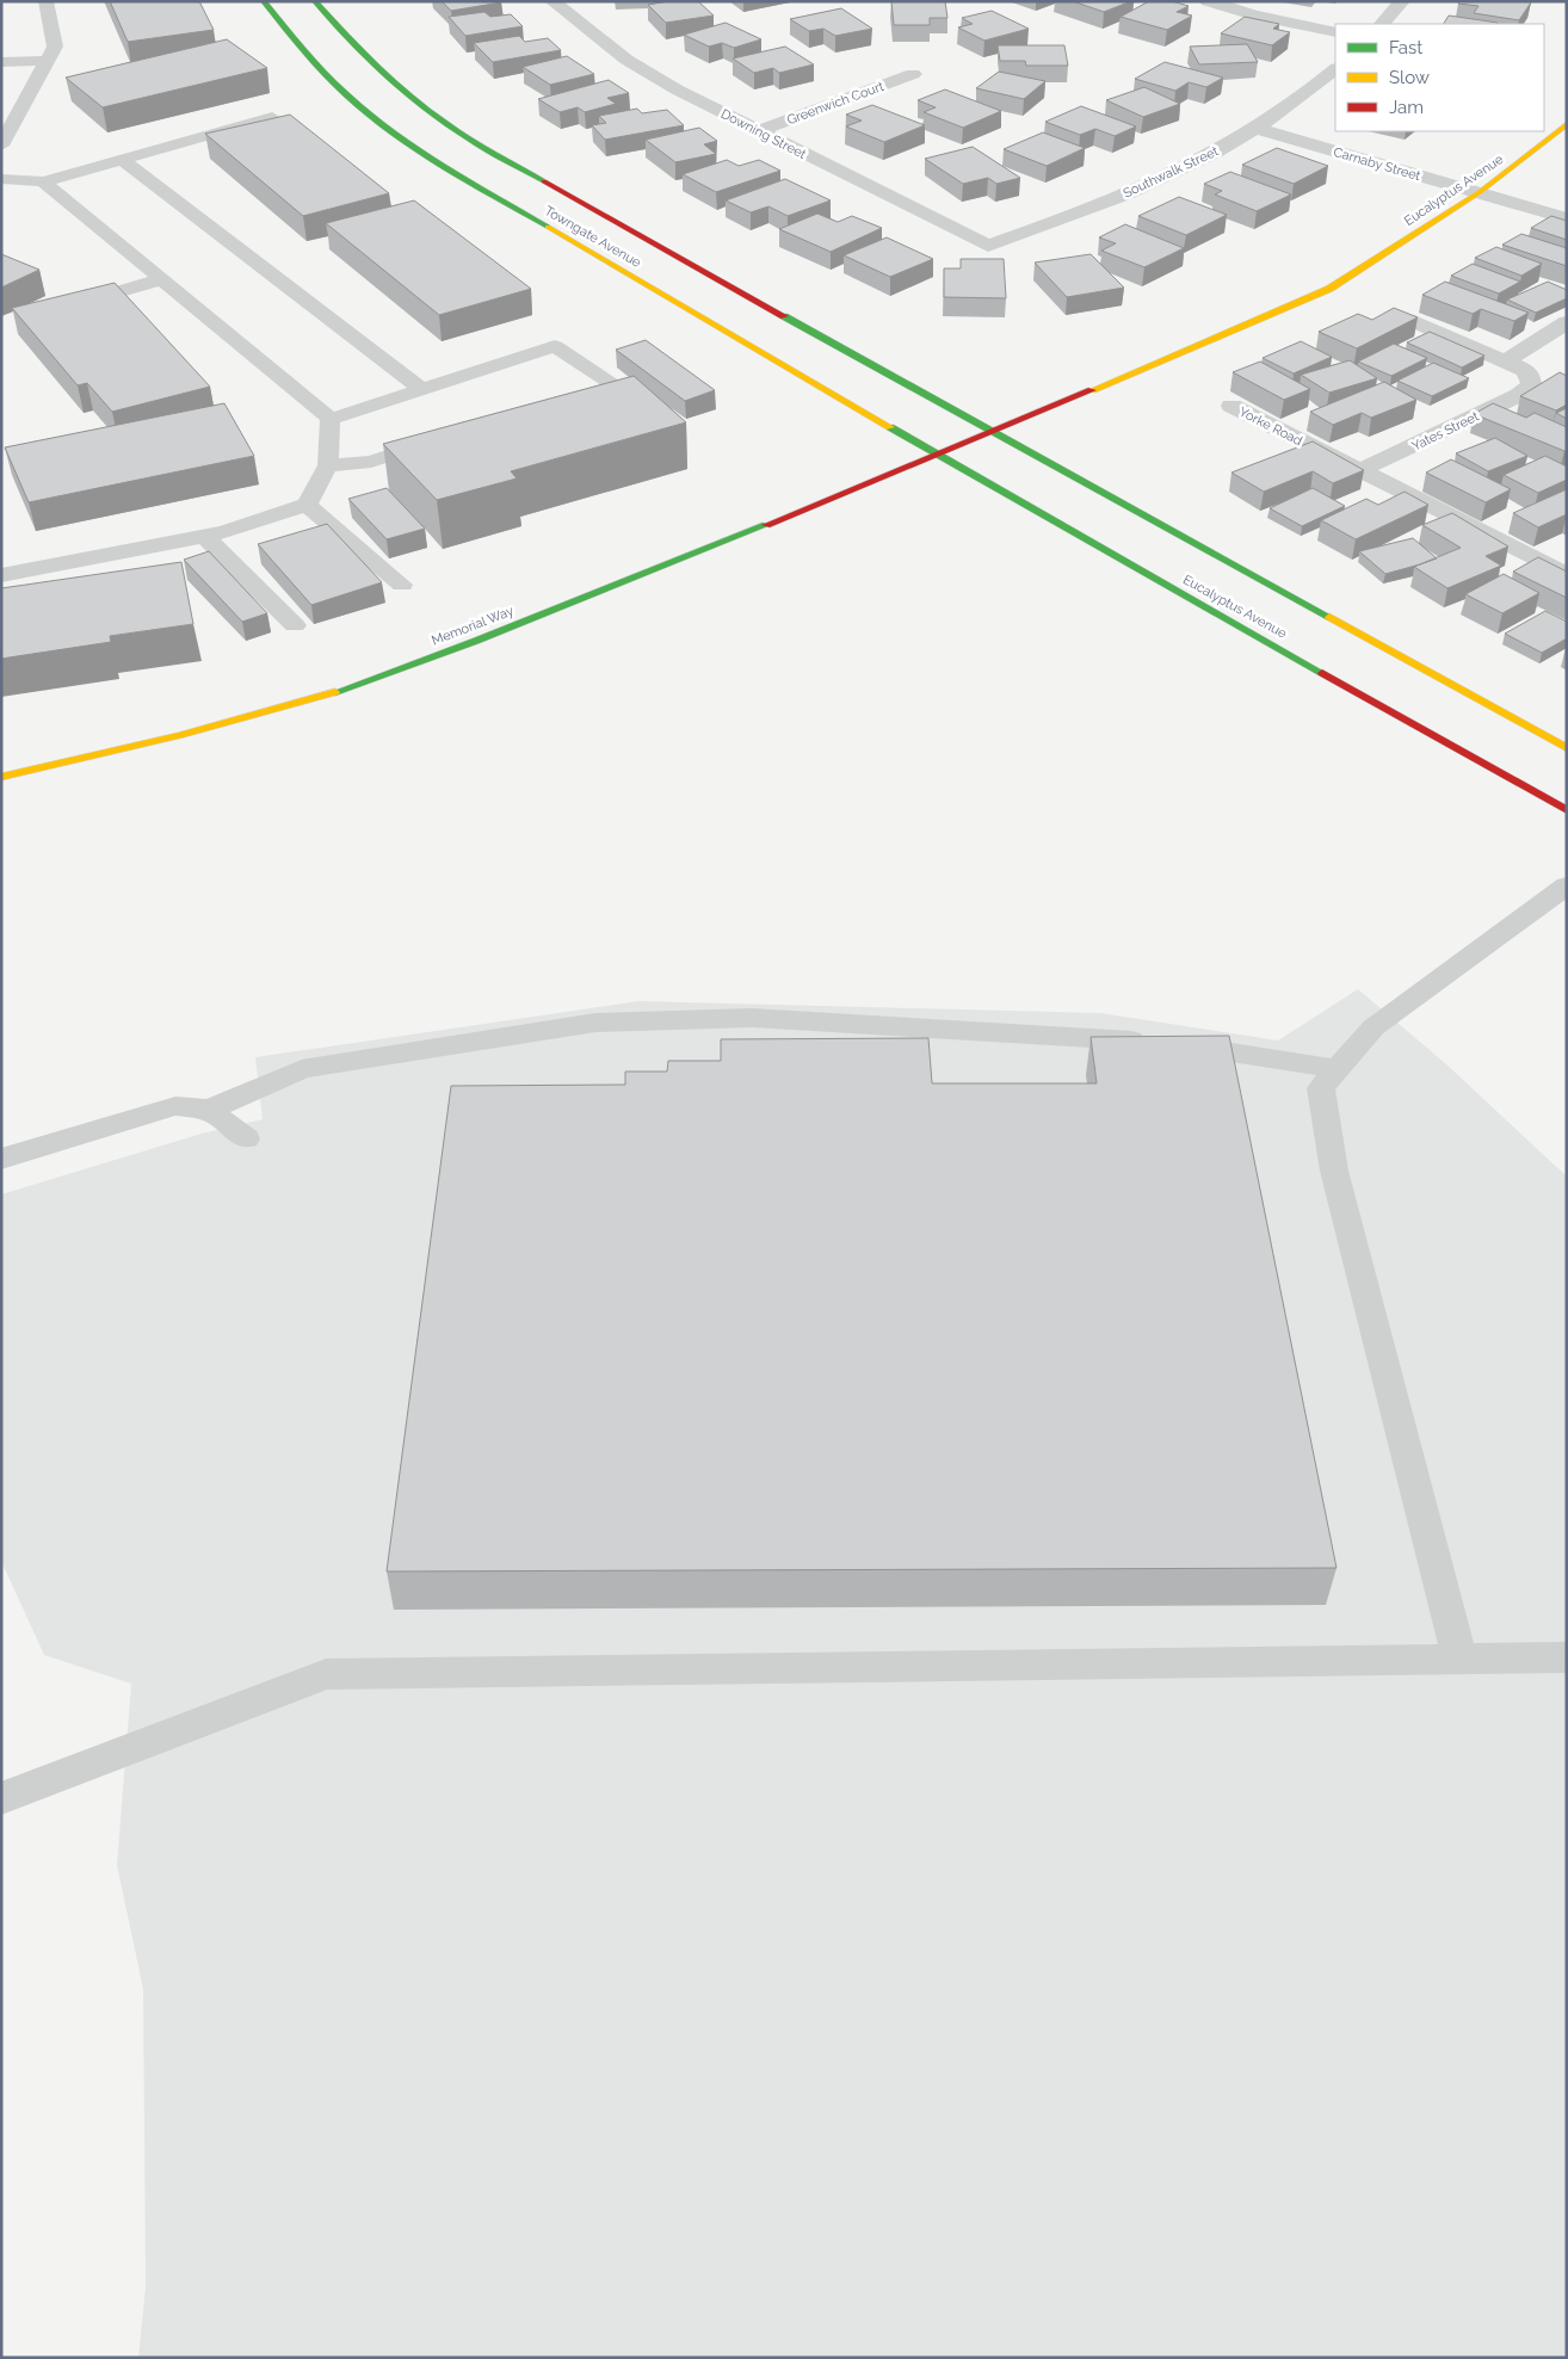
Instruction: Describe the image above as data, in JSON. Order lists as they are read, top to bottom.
{
  "streets": {
    "main road": ["Eucalyptus Avenue", "Towngate Avenue", "Memorial Way"],
    "street": [
      "Greenwich Court",
      "Downing Street",
      "Carnaby Street",
      "Southwalk Street",
      "Yorke Road",
      "Yates Street"
    ]
  },
  "crossings": [
    ["Greenwich Court", "Downing Street"],
    ["Downing Street", "Southwalk Street"],
    ["Carnaby Street", "Southwalk Street"],
    ["Carnaby Street", "Eucalyptus Avenue"],
    ["Eucalyptus Avenue", "Towngate Avenue"],
    ["Eucalyptus Avenue", "Memorial Way"],
    ["Towngate Avenue", "Memorial Way"],
    ["Yorke Road", "Yates Street"]
  ],
  "legend": ["Fast", "Slow", "Jam"]
}
